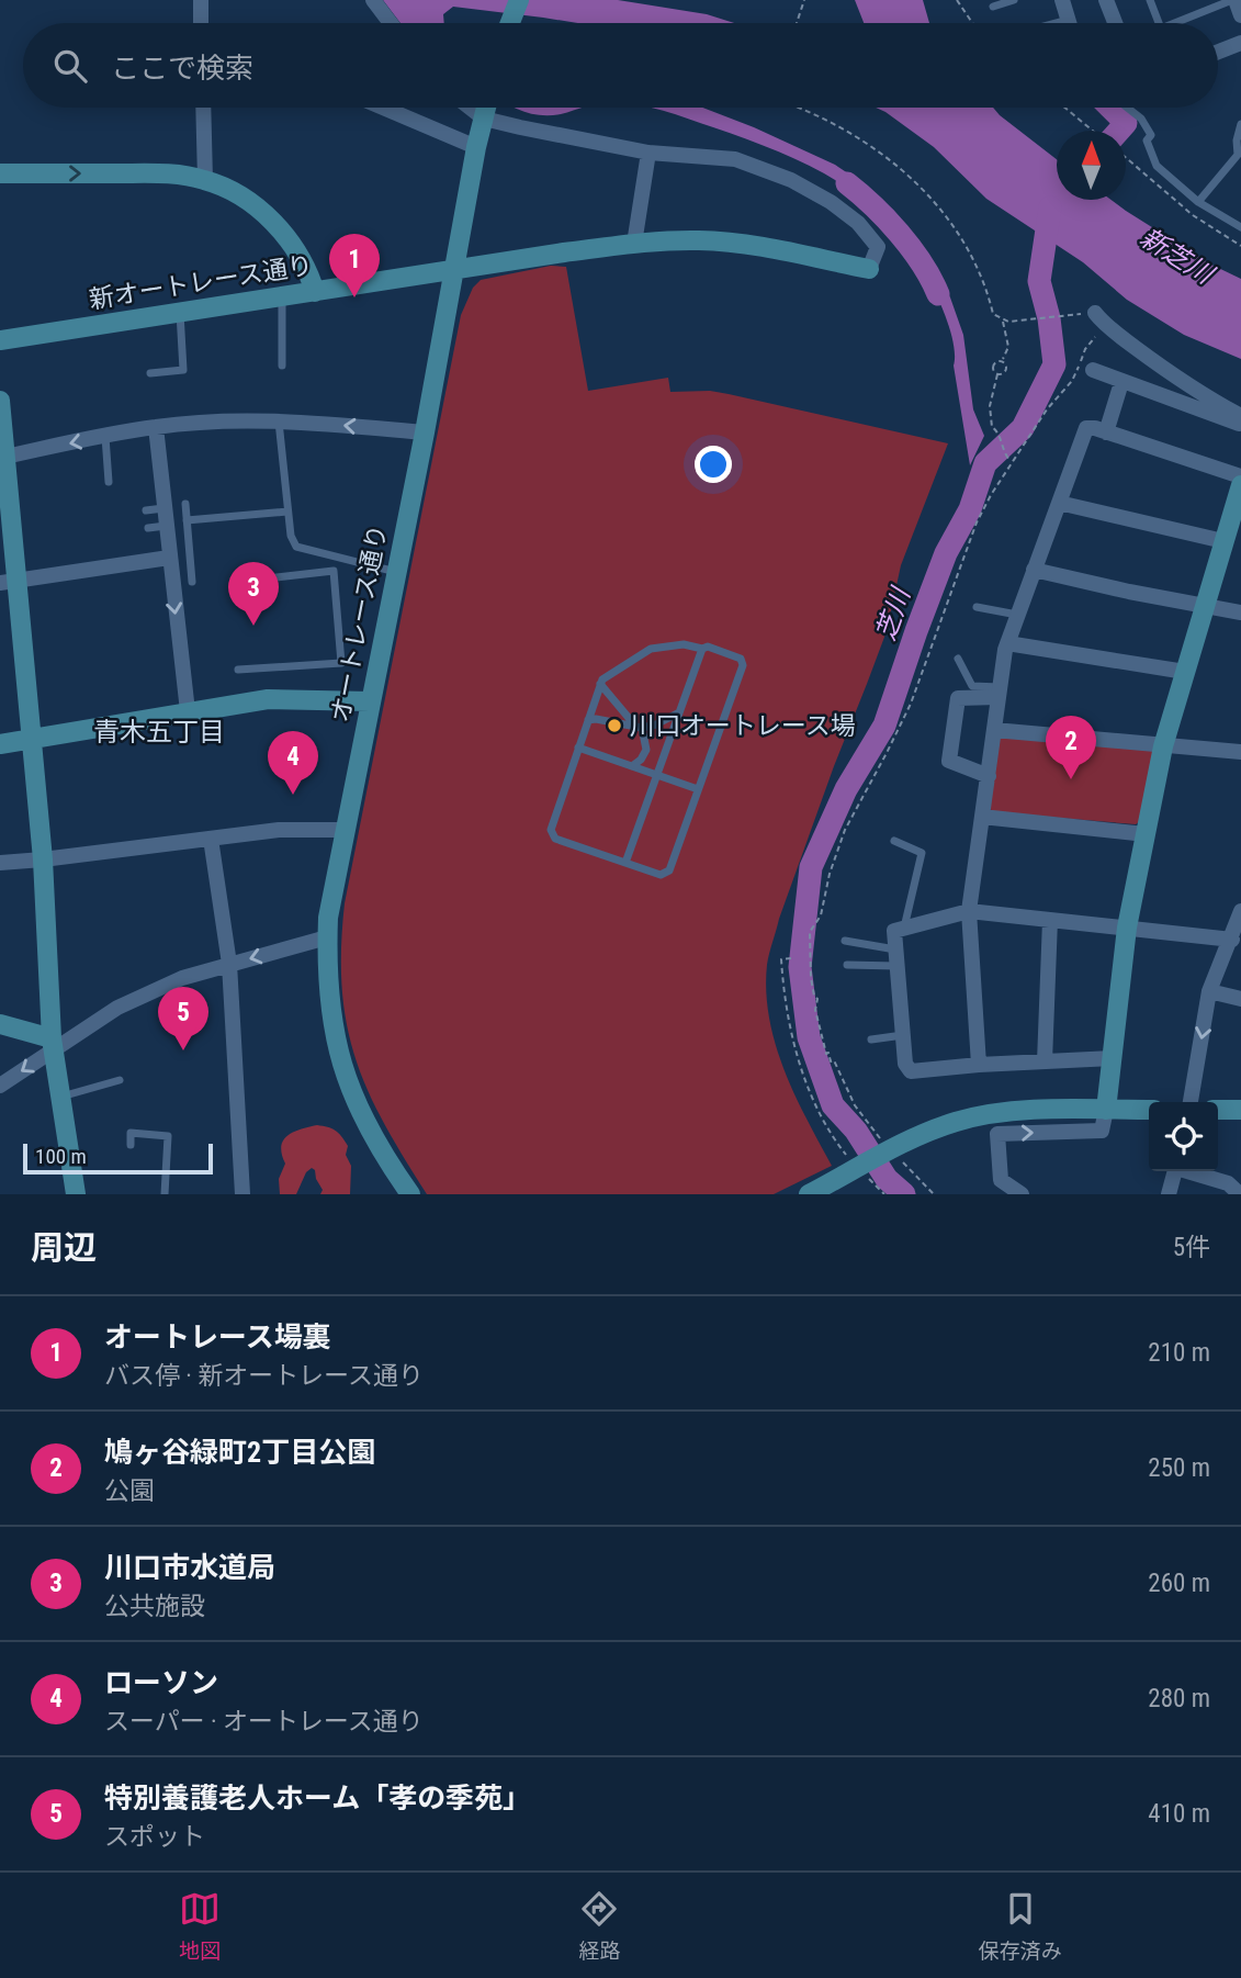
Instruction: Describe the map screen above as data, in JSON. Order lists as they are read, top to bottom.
{
  "streets": {
    "street": ["新オートレース通り", "オートレース通り"]
  },
  "crossings": [
    ["新オートレース通り", "オートレース通り"]
  ],
  "districts": ["青木五丁目"],
  "water": ["新芝川", "芝川"],
  "places": ["川口オートレース場"],
  "scale_bar": "100 m",
  "north": "top",
  "page": {
    "search": "ここで検索",
    "pins": [
      "1",
      "3",
      "2",
      "4",
      "5"
    ],
    "scale": "100 m",
    "heading": ["周辺", "5件"],
    "list": [
      {
        "mark": "1",
        "name": "オートレース場裏",
        "note": "バス停 · 新オートレース通り",
        "value": "210 m"
      },
      {
        "mark": "2",
        "name": "鳩ヶ谷緑町2丁目公園",
        "note": "公園",
        "value": "250 m"
      },
      {
        "mark": "3",
        "name": "川口市水道局",
        "note": "公共施設",
        "value": "260 m"
      },
      {
        "mark": "4",
        "name": "ローソン",
        "note": "スーパー · オートレース通り",
        "value": "280 m"
      },
      {
        "mark": "5",
        "name": "特別養護老人ホーム「孝の季苑」",
        "note": "スポット",
        "value": "410 m"
      }
    ],
    "nav": ["地図", "経路", "保存済み"]
  }
}
